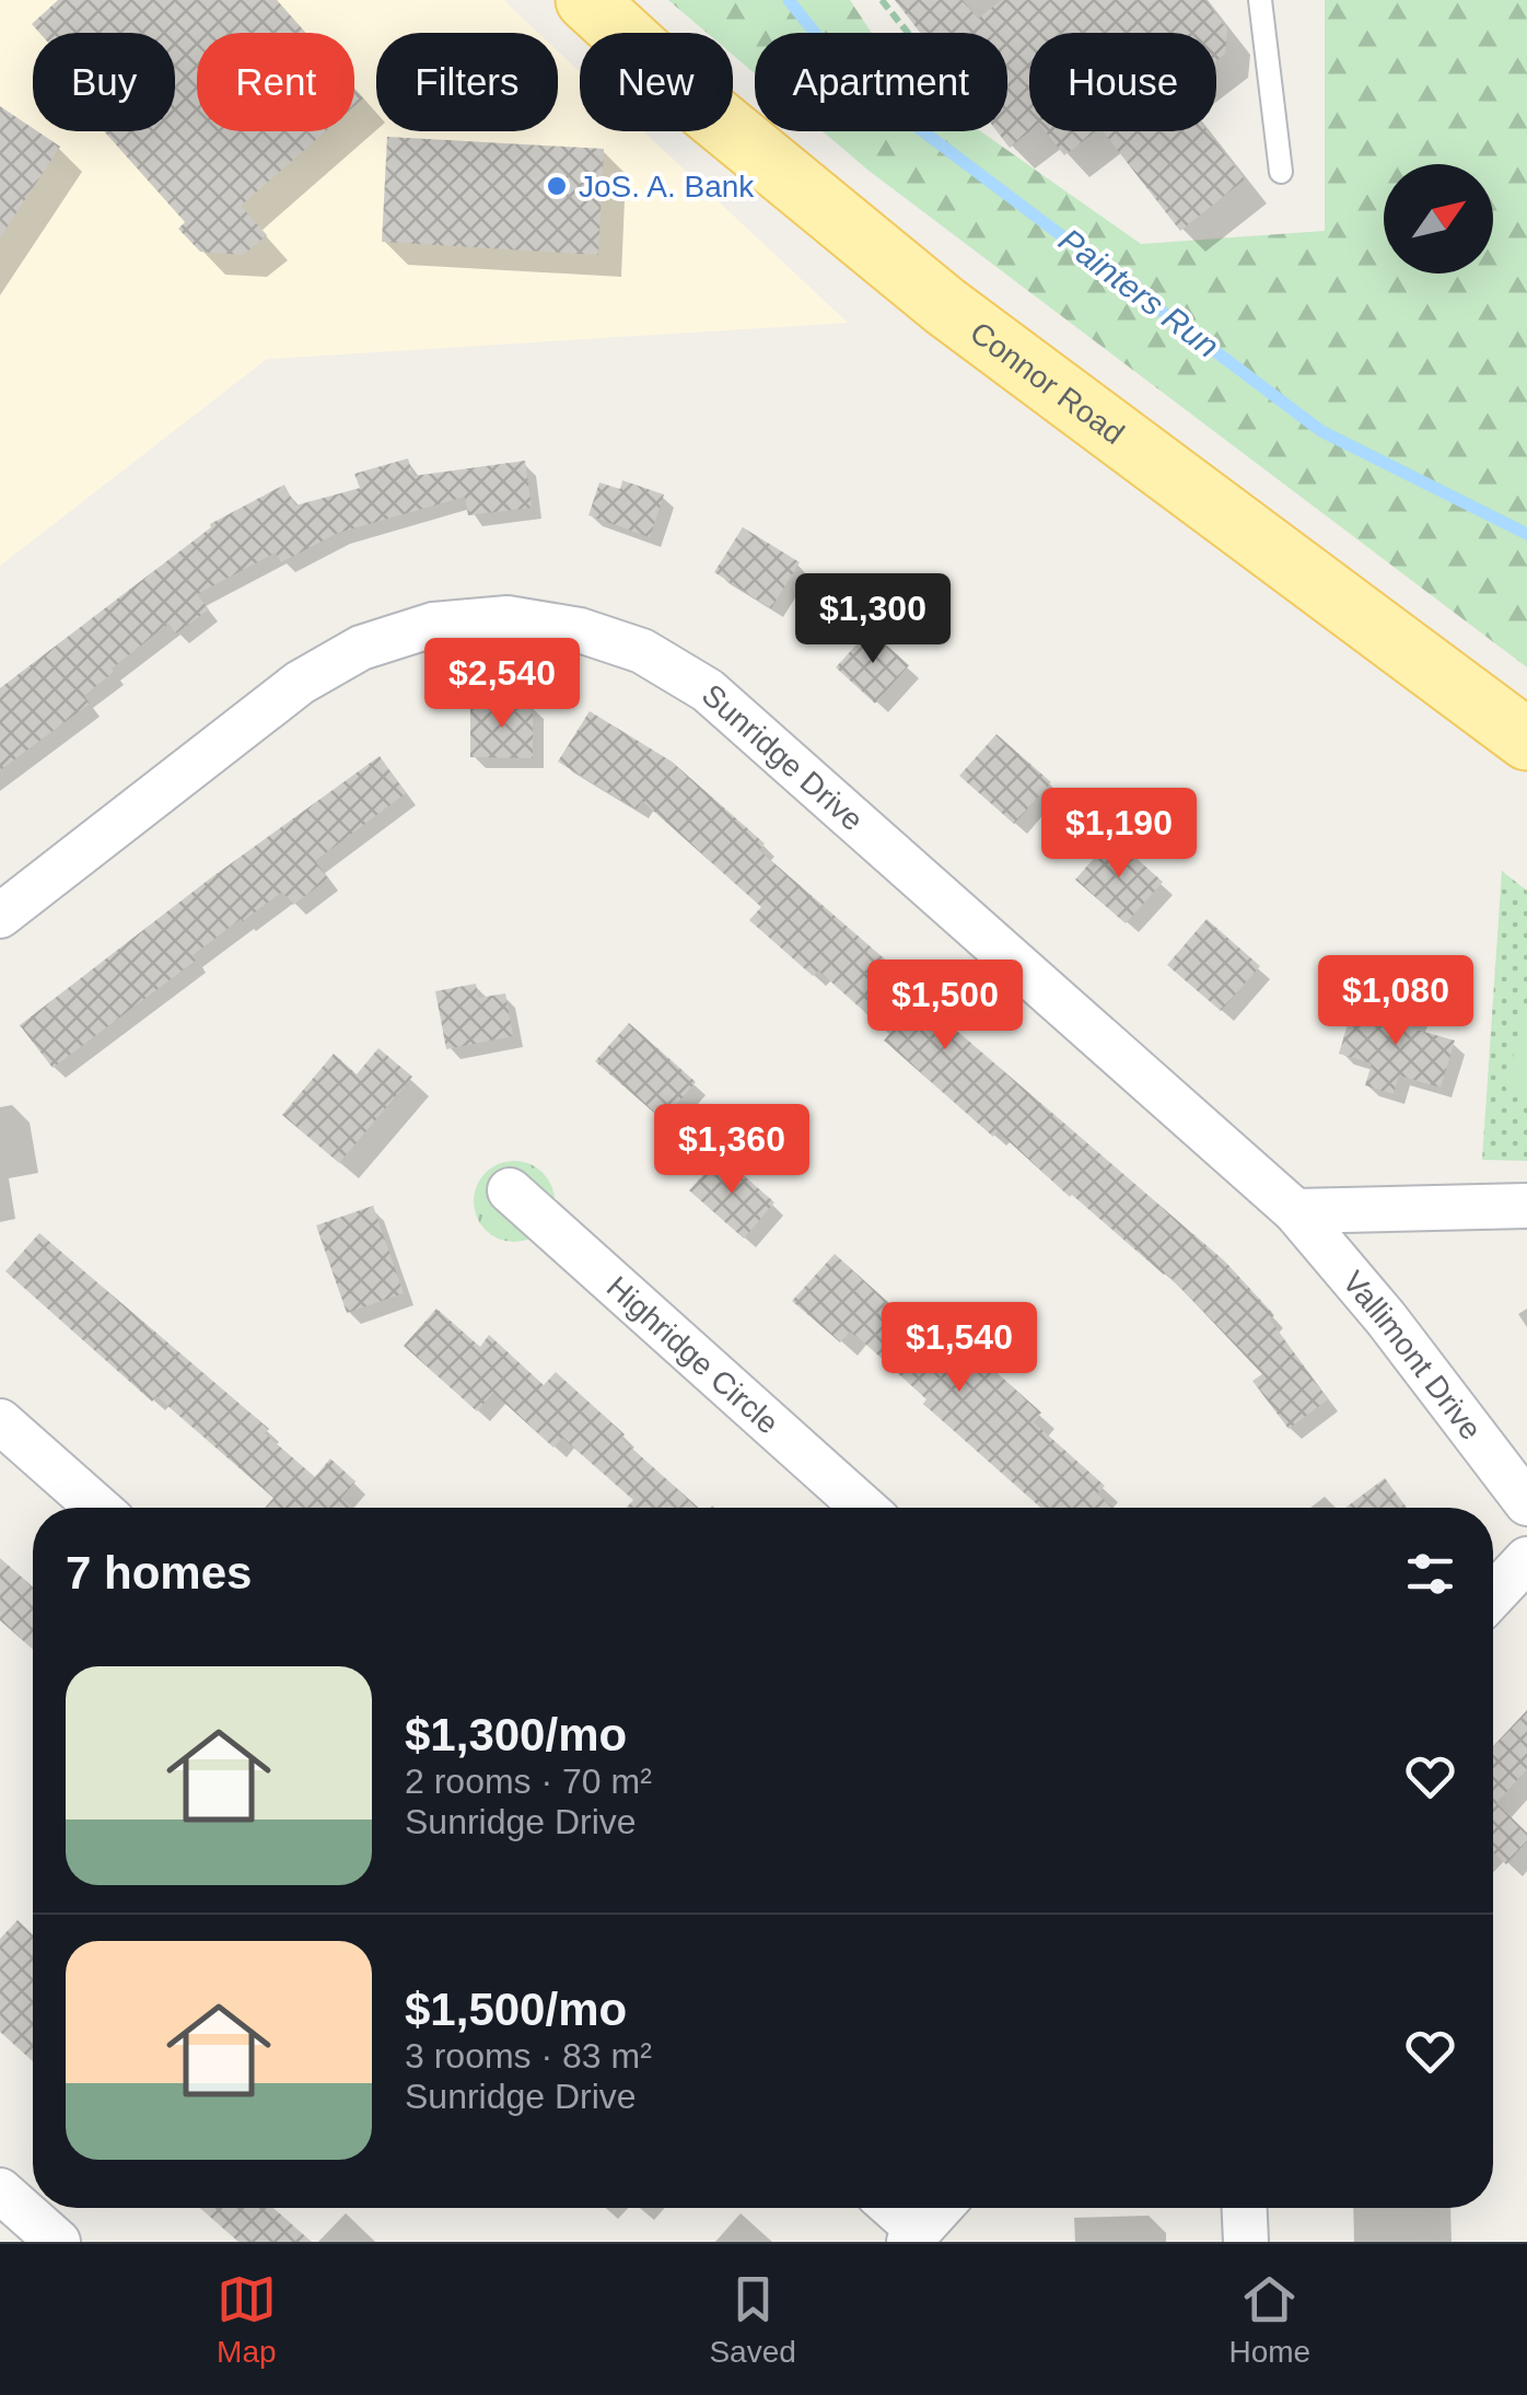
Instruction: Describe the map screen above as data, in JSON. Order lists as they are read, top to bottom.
{
  "streets": {
    "main road": ["Connor Road"],
    "street": ["Sunridge Drive", "Highridge Circle", "Vallimont Drive"]
  },
  "crossings": [
    ["Sunridge Drive", "Vallimont Drive"]
  ],
  "water": ["Painters Run"],
  "places": ["JoS. A. Bank"],
  "north": "top right",
  "page": {
    "chip": [
      "Buy",
      "Rent",
      "Filters",
      "New",
      "Apartment",
      "House"
    ],
    "price": [
      "$1,300",
      "$2,540",
      "$1,190",
      "$1,080",
      "$1,500",
      "$1,360",
      "$1,540"
    ],
    "heading": "7 homes",
    "list": [
      {
        "name": "$1,300/mo",
        "note": "2 rooms · 70 m² · Sunridge Drive"
      },
      {
        "name": "$1,500/mo",
        "note": "3 rooms · 83 m² · Sunridge Drive"
      }
    ],
    "tabs": ["Map", "Saved", "Home"]
  }
}
